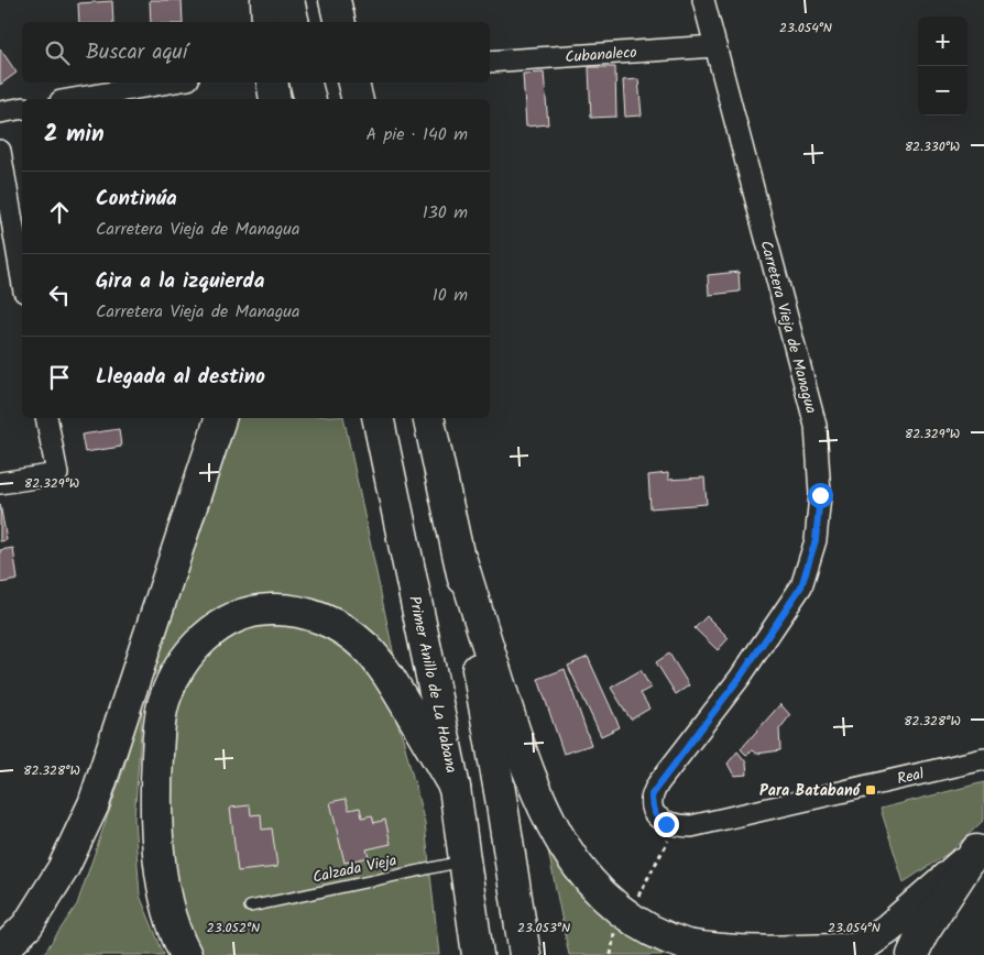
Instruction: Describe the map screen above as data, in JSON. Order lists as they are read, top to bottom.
{
  "streets": {
    "main road": ["Primer Anillo de La Habana"],
    "street": ["Cubanaleco", "Carretera Vieja de Managua", "Real"],
    "lane": ["Calzada Vieja"]
  },
  "crossings": [
    ["Cubanaleco", "Carretera Vieja de Managua"],
    ["Carretera Vieja de Managua", "Real"],
    ["Primer Anillo de La Habana", "Calzada Vieja"]
  ],
  "places": {
    "transit": ["Para Batabanó"]
  },
  "page": {
    "map_buttons": ["+", "−"],
    "search": "Buscar aquí",
    "heading": ["2 min", "A pie · 140 m"],
    "list": [
      ["Continúa", "Carretera Vieja de Managua", "130 m"],
      ["Gira a la izquierda", "Carretera Vieja de Managua", "10 m"],
      "Llegada al destino"
    ]
  },
  "coordinates": [
    "23.054°N",
    "82.330°W",
    "82.329°W",
    "82.328°W",
    "23.052°N",
    "23.053°N"
  ]
}
